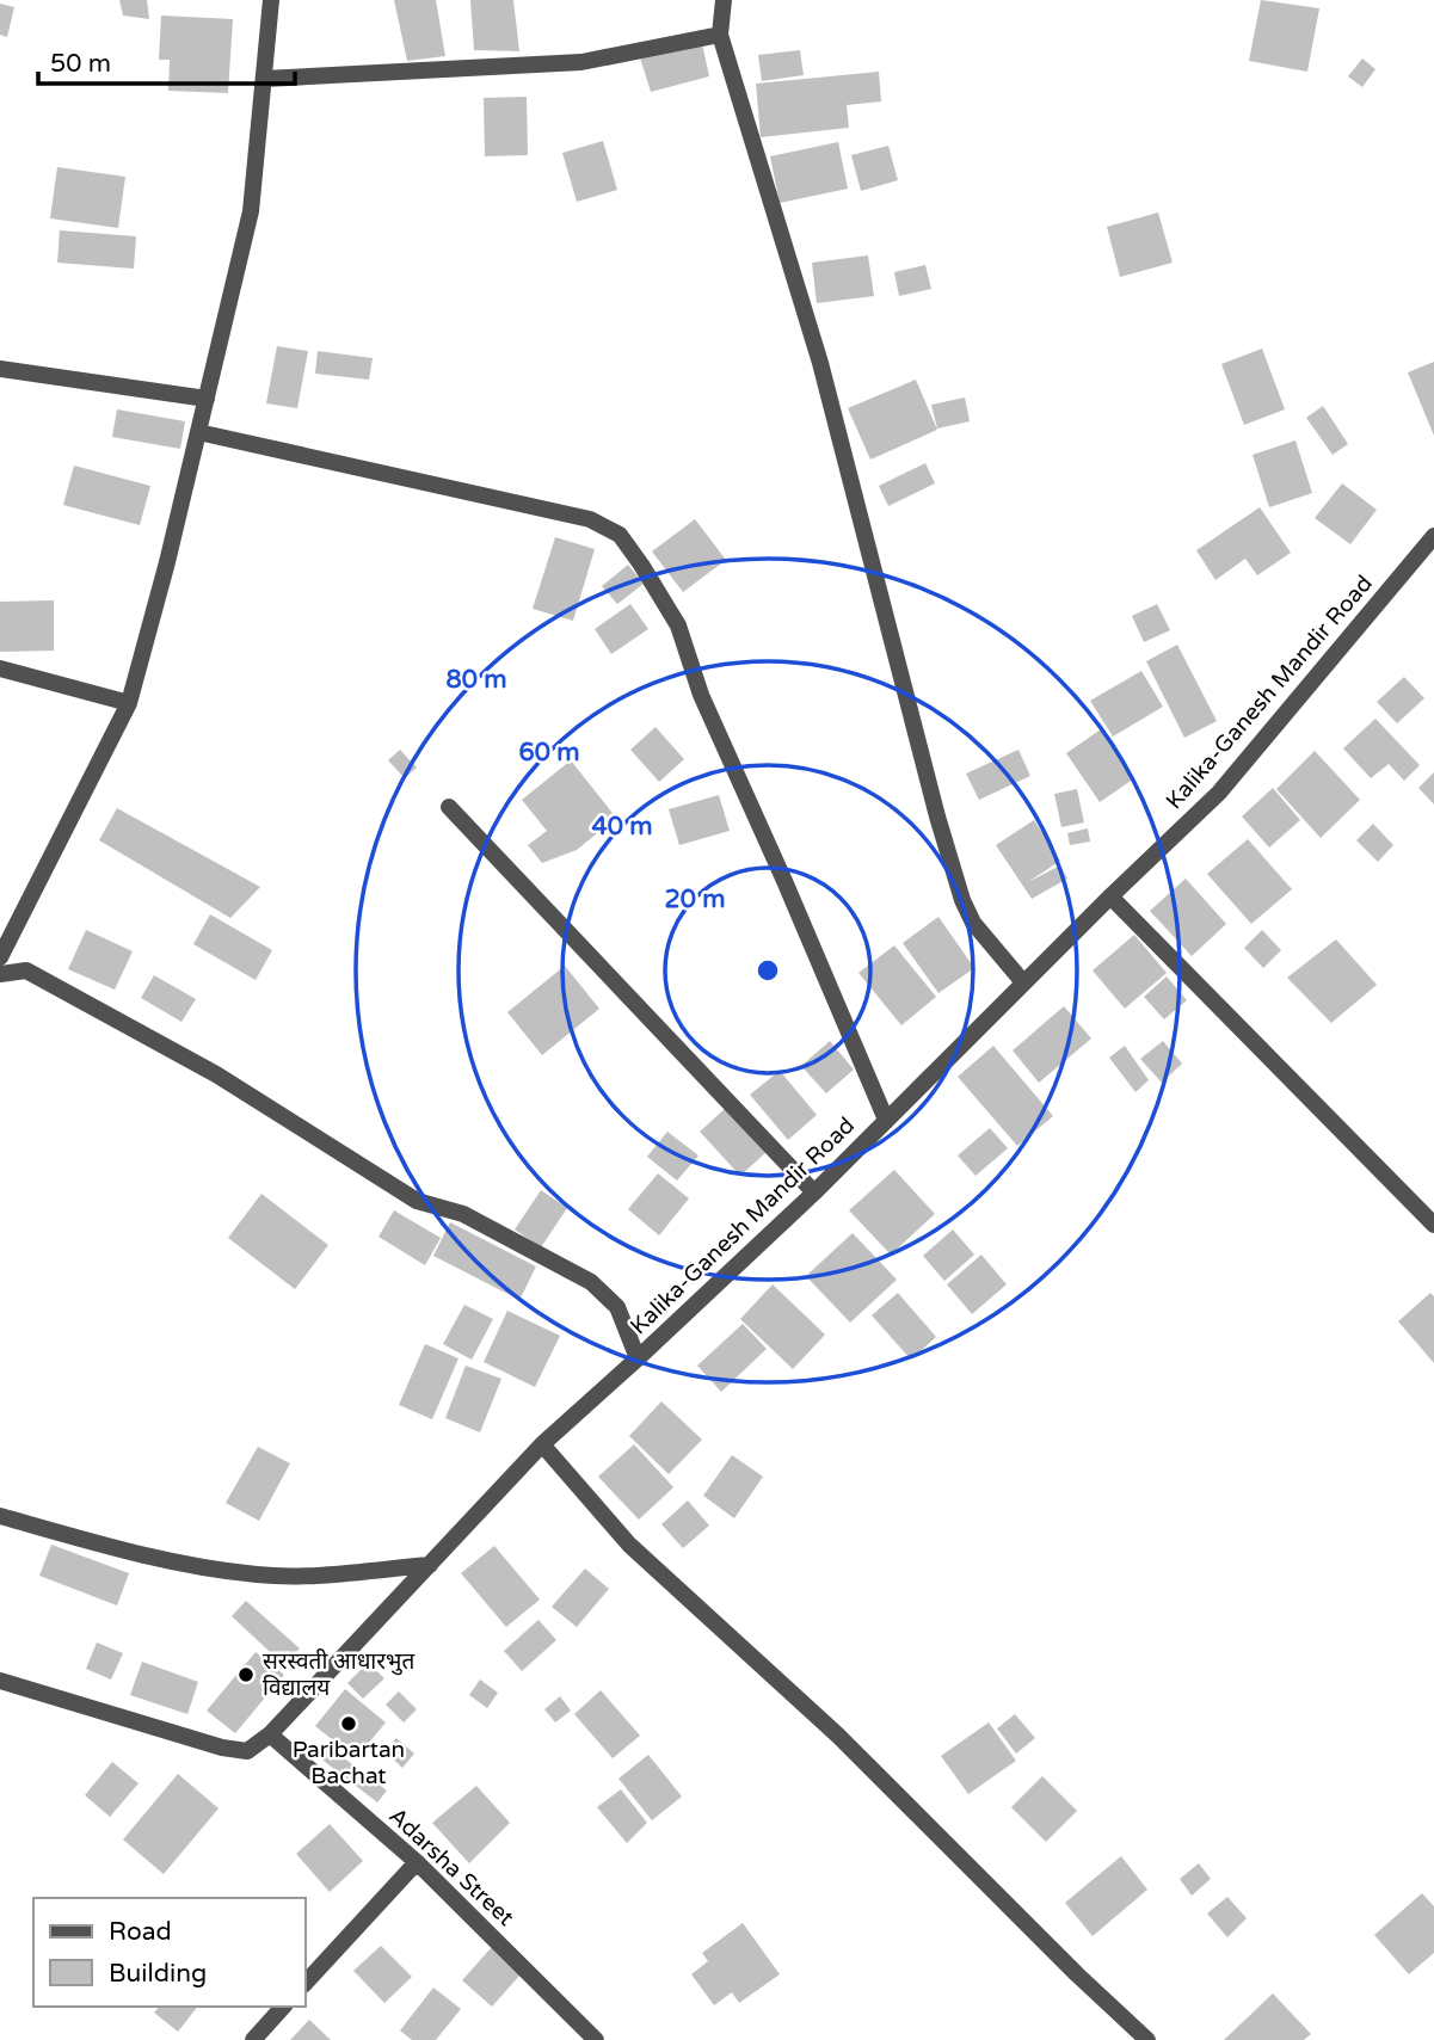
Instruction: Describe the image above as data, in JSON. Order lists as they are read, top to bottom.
{
  "streets": {
    "street": ["Kalika-Ganesh Mandir Road", "Adarsha Street"]
  },
  "crossings": [
    ["Kalika-Ganesh Mandir Road", "Adarsha Street"]
  ],
  "places": ["सरस्वती आधारभुत विद्यालय", "Paribartan Bachat"],
  "legend": ["Road", "Building"],
  "scale_bar": "50 m",
  "rings": [
    "80 m",
    "60 m",
    "40 m",
    "20 m"
  ]
}
